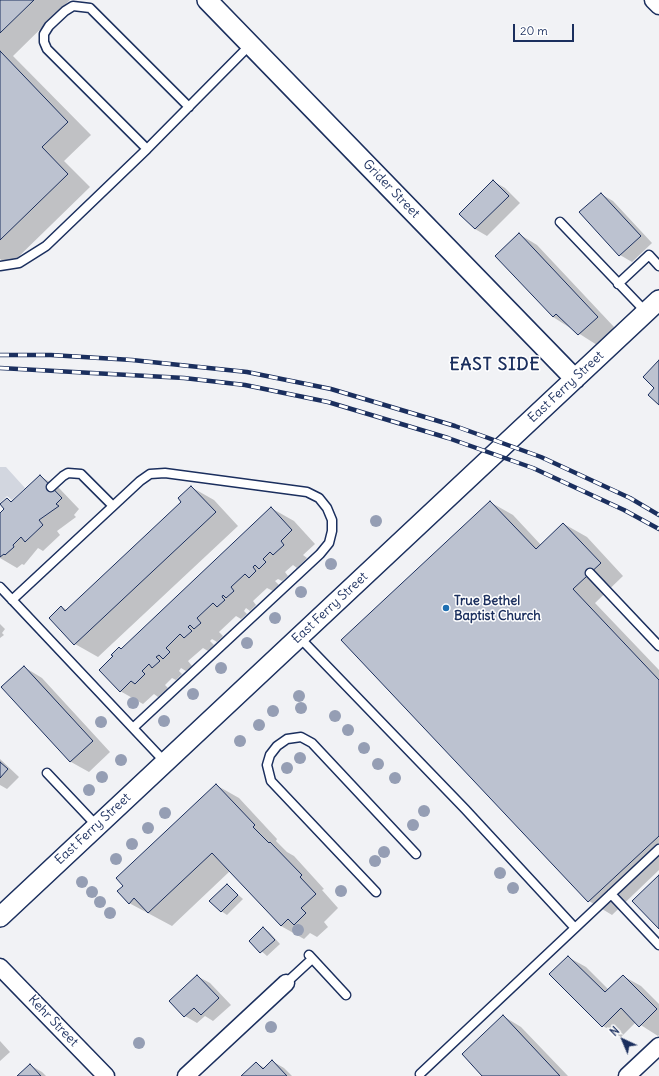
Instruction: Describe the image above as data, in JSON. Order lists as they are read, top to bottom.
{
  "streets": {
    "street": ["Grider Street", "East Ferry Street", "Kehr Street"]
  },
  "crossings": [
    ["Grider Street", "East Ferry Street"]
  ],
  "districts": ["EAST SIDE"],
  "places": ["True Bethel Baptist Church"],
  "scale_bar": "20 m",
  "north": "top left"
}
